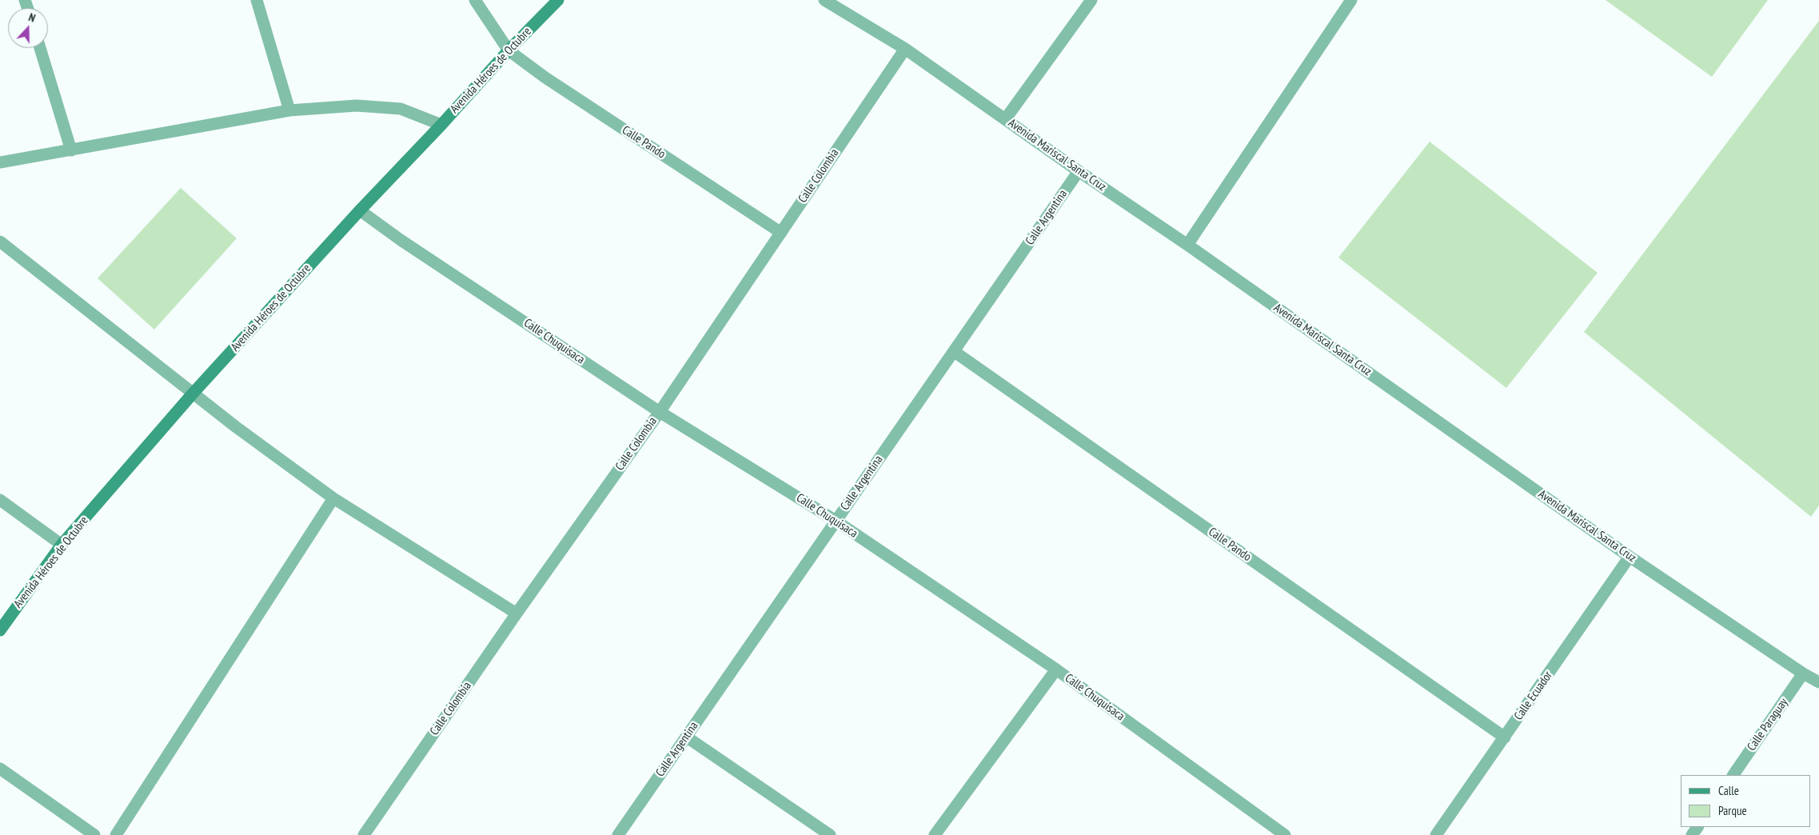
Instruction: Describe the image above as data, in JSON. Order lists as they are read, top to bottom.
{
  "streets": {
    "street": [
      "Avenida Héroes de Octubre",
      "Calle Pando",
      "Avenida Mariscal Santa Cruz",
      "Calle Colombia",
      "Calle Argentina",
      "Calle Chuquisaca",
      "Calle Ecuador",
      "Calle Paraguay"
    ]
  },
  "crossings": [
    ["Avenida Héroes de Octubre", "Calle Pando"],
    ["Avenida Héroes de Octubre", "Calle Chuquisaca"],
    ["Calle Pando", "Calle Colombia"],
    ["Calle Pando", "Calle Argentina"],
    ["Calle Pando", "Calle Ecuador"],
    ["Avenida Mariscal Santa Cruz", "Calle Colombia"],
    ["Avenida Mariscal Santa Cruz", "Calle Argentina"],
    ["Avenida Mariscal Santa Cruz", "Calle Ecuador"],
    ["Avenida Mariscal Santa Cruz", "Calle Paraguay"],
    ["Calle Colombia", "Calle Chuquisaca"],
    ["Calle Argentina", "Calle Chuquisaca"]
  ],
  "legend": ["Calle", "Parque"],
  "north": "top"
}
